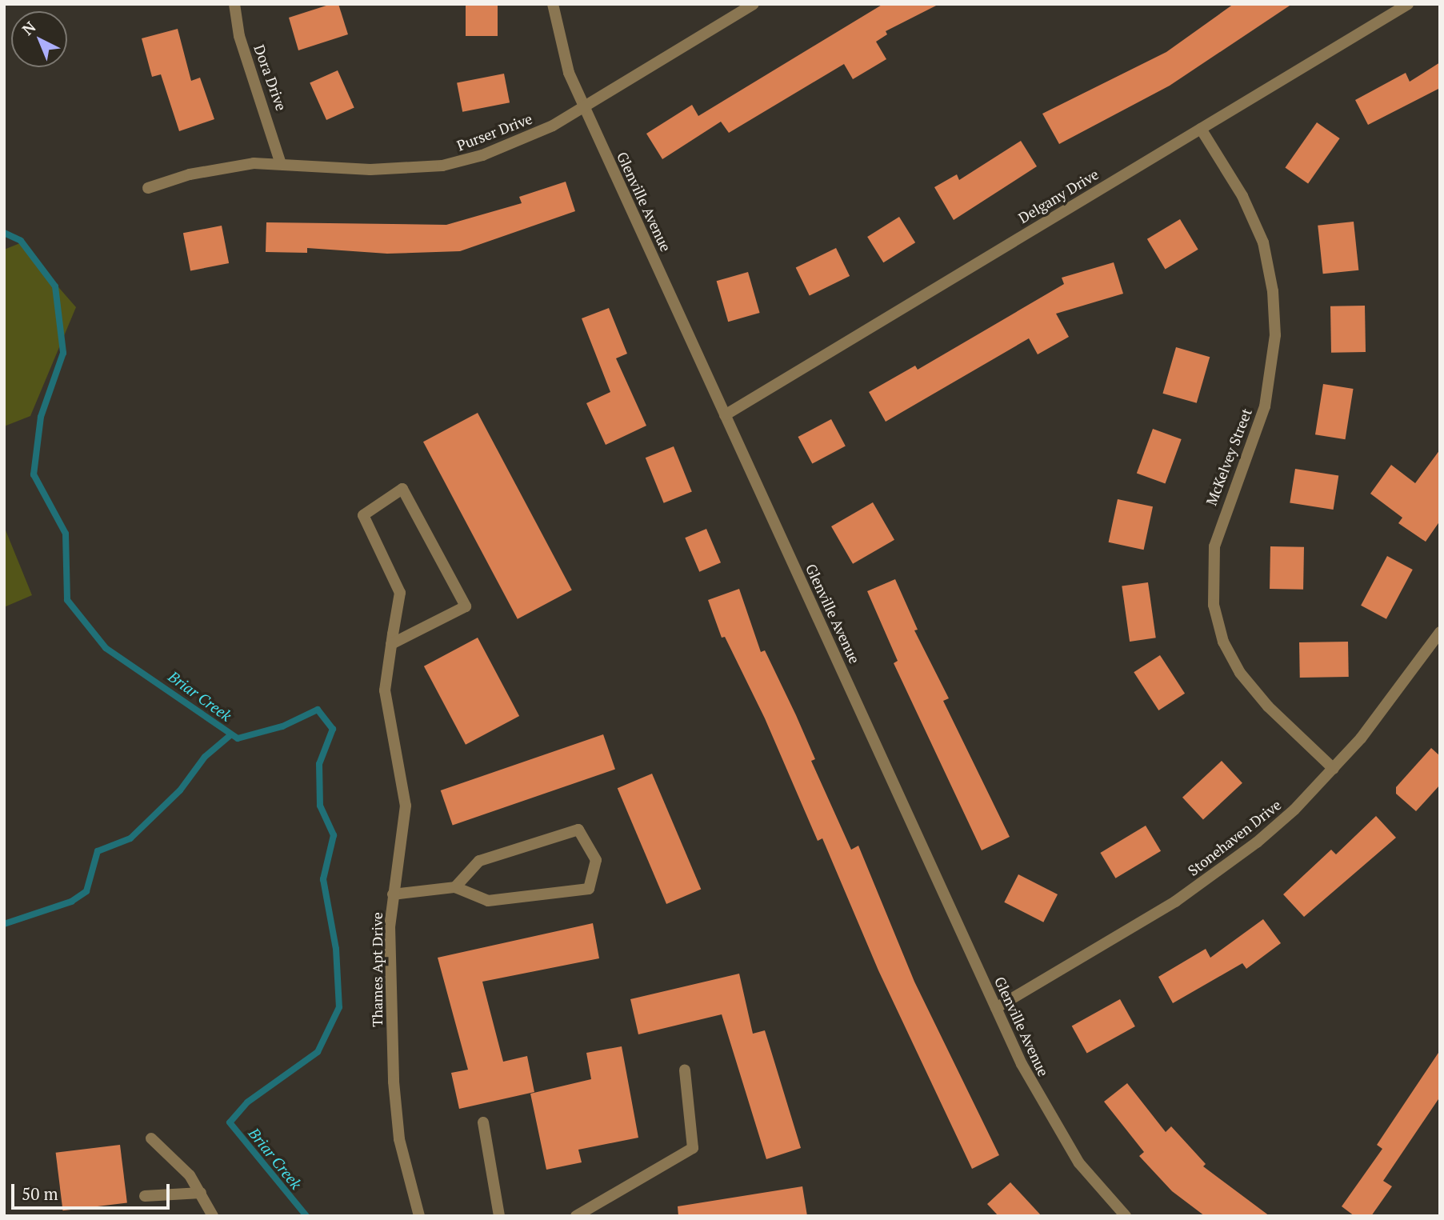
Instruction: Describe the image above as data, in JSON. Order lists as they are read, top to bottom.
{
  "streets": {
    "street": [
      "Dora Drive",
      "Purser Drive",
      "Delgany Drive",
      "Glenville Avenue",
      "McKelvey Street",
      "Stonehaven Drive",
      "Thames Apt Drive"
    ]
  },
  "crossings": [
    ["Dora Drive", "Purser Drive"],
    ["Purser Drive", "Glenville Avenue"],
    ["Delgany Drive", "Glenville Avenue"],
    ["Delgany Drive", "McKelvey Street"],
    ["Glenville Avenue", "Stonehaven Drive"],
    ["McKelvey Street", "Stonehaven Drive"]
  ],
  "water": ["Briar Creek"],
  "scale_bar": "50 m",
  "north": "top left"
}
